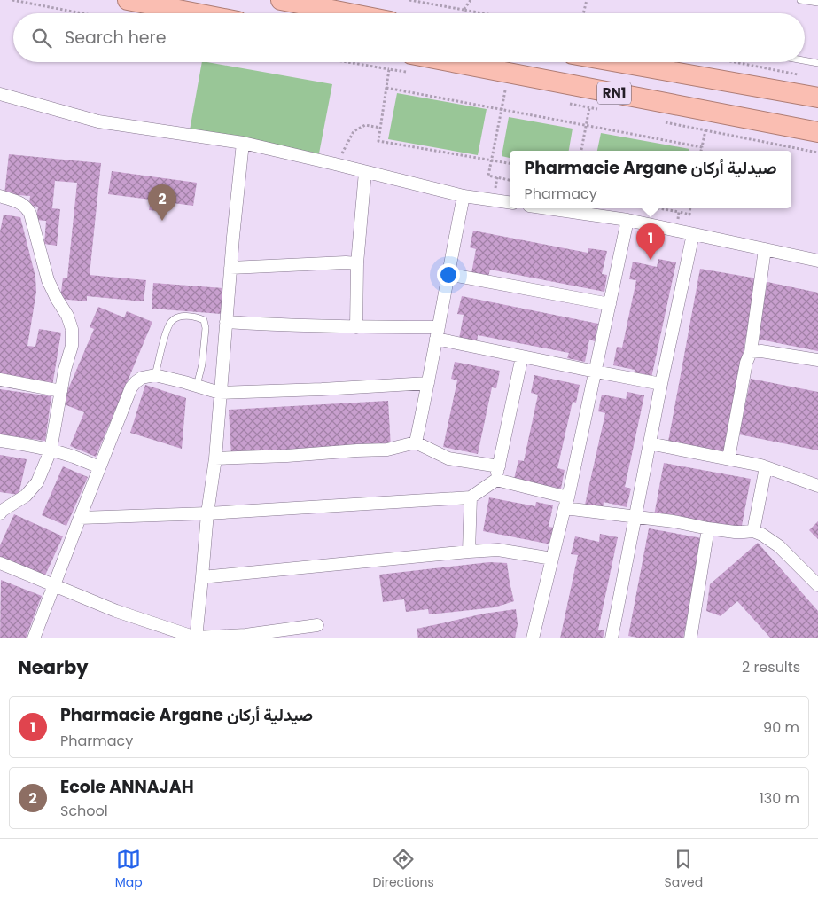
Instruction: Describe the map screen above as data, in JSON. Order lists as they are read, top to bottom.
{
  "streets": {
    "highway": ["RN1"]
  },
  "page": {
    "search": "Search here",
    "popup": ["Pharmacie Argane صيدلية أركان", "Pharmacy"],
    "pins": ["2", "1"],
    "heading": ["Nearby", "2 results"],
    "list": [
      {
        "mark": "1",
        "name": "Pharmacie Argane صيدلية أركان",
        "note": "Pharmacy",
        "value": "90 m"
      },
      {
        "mark": "2",
        "name": "Ecole ANNAJAH",
        "note": "School",
        "value": "130 m"
      }
    ],
    "nav": ["Map", "Directions", "Saved"]
  }
}
